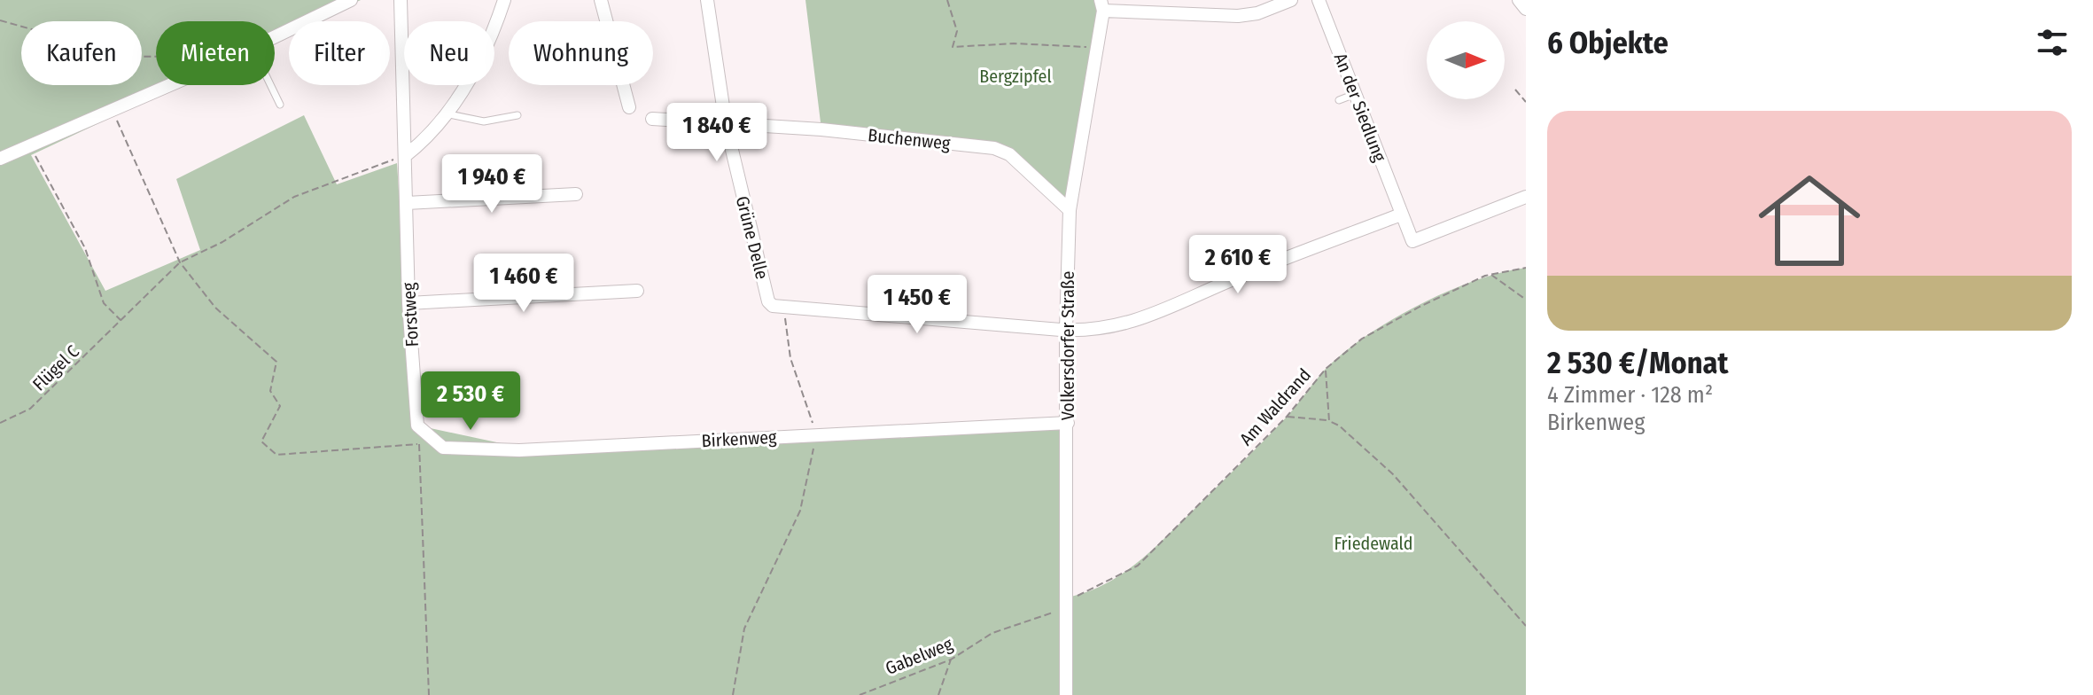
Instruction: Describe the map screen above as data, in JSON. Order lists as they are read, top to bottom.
{
  "streets": {
    "street": [
      "An der Siedlung",
      "Buchenweg",
      "Grüne Delle",
      "Forstweg",
      "Volkersdorfer Straße",
      "Birkenweg"
    ],
    "path": ["Flügel C", "Am Waldrand", "Gabelweg"]
  },
  "crossings": [
    ["Buchenweg", "Grüne Delle"],
    ["Buchenweg", "Volkersdorfer Straße"],
    ["Forstweg", "Flügel C"],
    ["Forstweg", "Birkenweg"],
    ["Volkersdorfer Straße", "Am Waldrand"],
    ["Volkersdorfer Straße", "Birkenweg"],
    ["Volkersdorfer Straße", "Gabelweg"],
    ["Am Waldrand", "Gabelweg"]
  ],
  "parks": ["Bergzipfel", "Friedewald"],
  "north": "right",
  "page": {
    "heading": "6 Objekte",
    "chip": [
      "Kaufen",
      "Mieten",
      "Filter",
      "Neu",
      "Wohnung"
    ],
    "list": [
      {
        "name": "2 530 €/Monat",
        "note": "4 Zimmer · 128 m² · Birkenweg"
      }
    ],
    "price": [
      "1 840 €",
      "1 940 €",
      "2 610 €",
      "1 460 €",
      "1 450 €",
      "2 530 €"
    ]
  }
}
